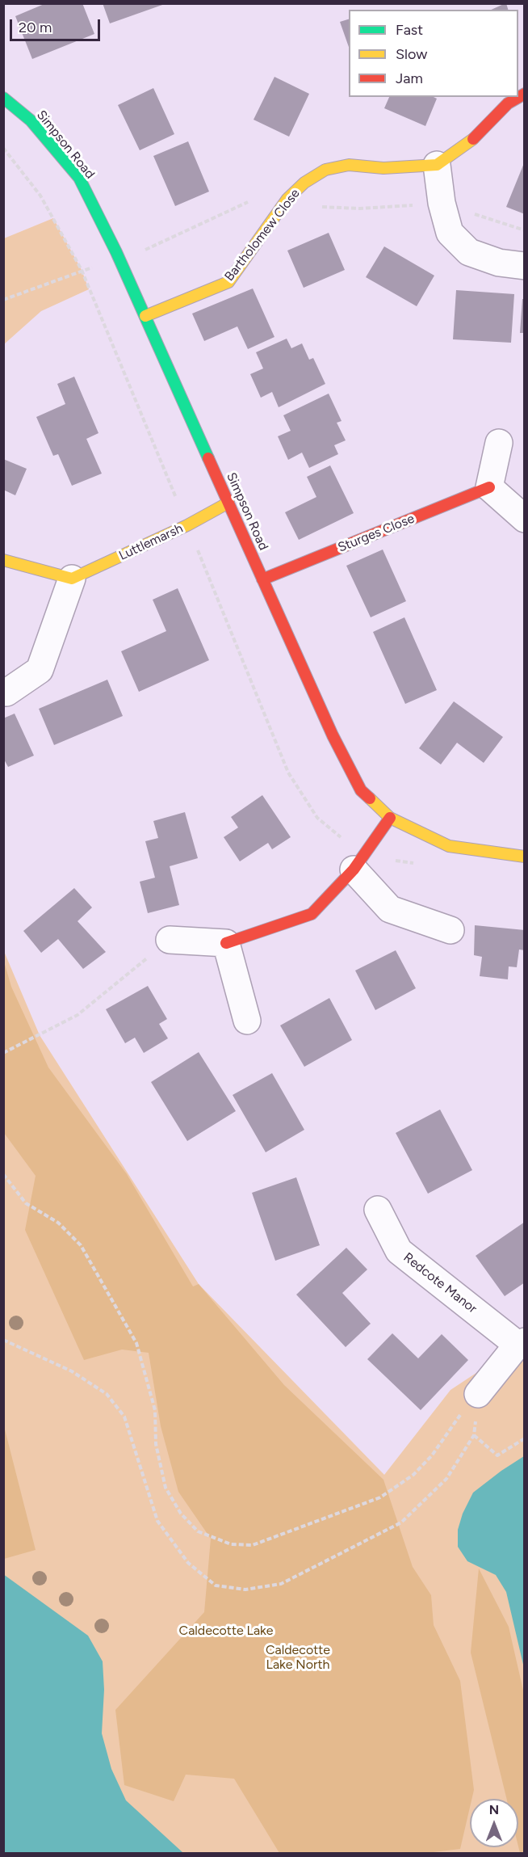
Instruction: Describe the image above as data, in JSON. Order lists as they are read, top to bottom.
{
  "streets": {
    "street": [
      "Simpson Road",
      "Bartholomew Close",
      "Sturges Close",
      "Luttlemarsh",
      "Redcote Manor"
    ]
  },
  "crossings": [
    ["Simpson Road", "Bartholomew Close"],
    ["Simpson Road", "Sturges Close"],
    ["Simpson Road", "Luttlemarsh"]
  ],
  "parks": ["Caldecotte Lake", "Caldecotte Lake North"],
  "legend": ["Fast", "Slow", "Jam"],
  "scale_bar": "20 m",
  "north": "top"
}
